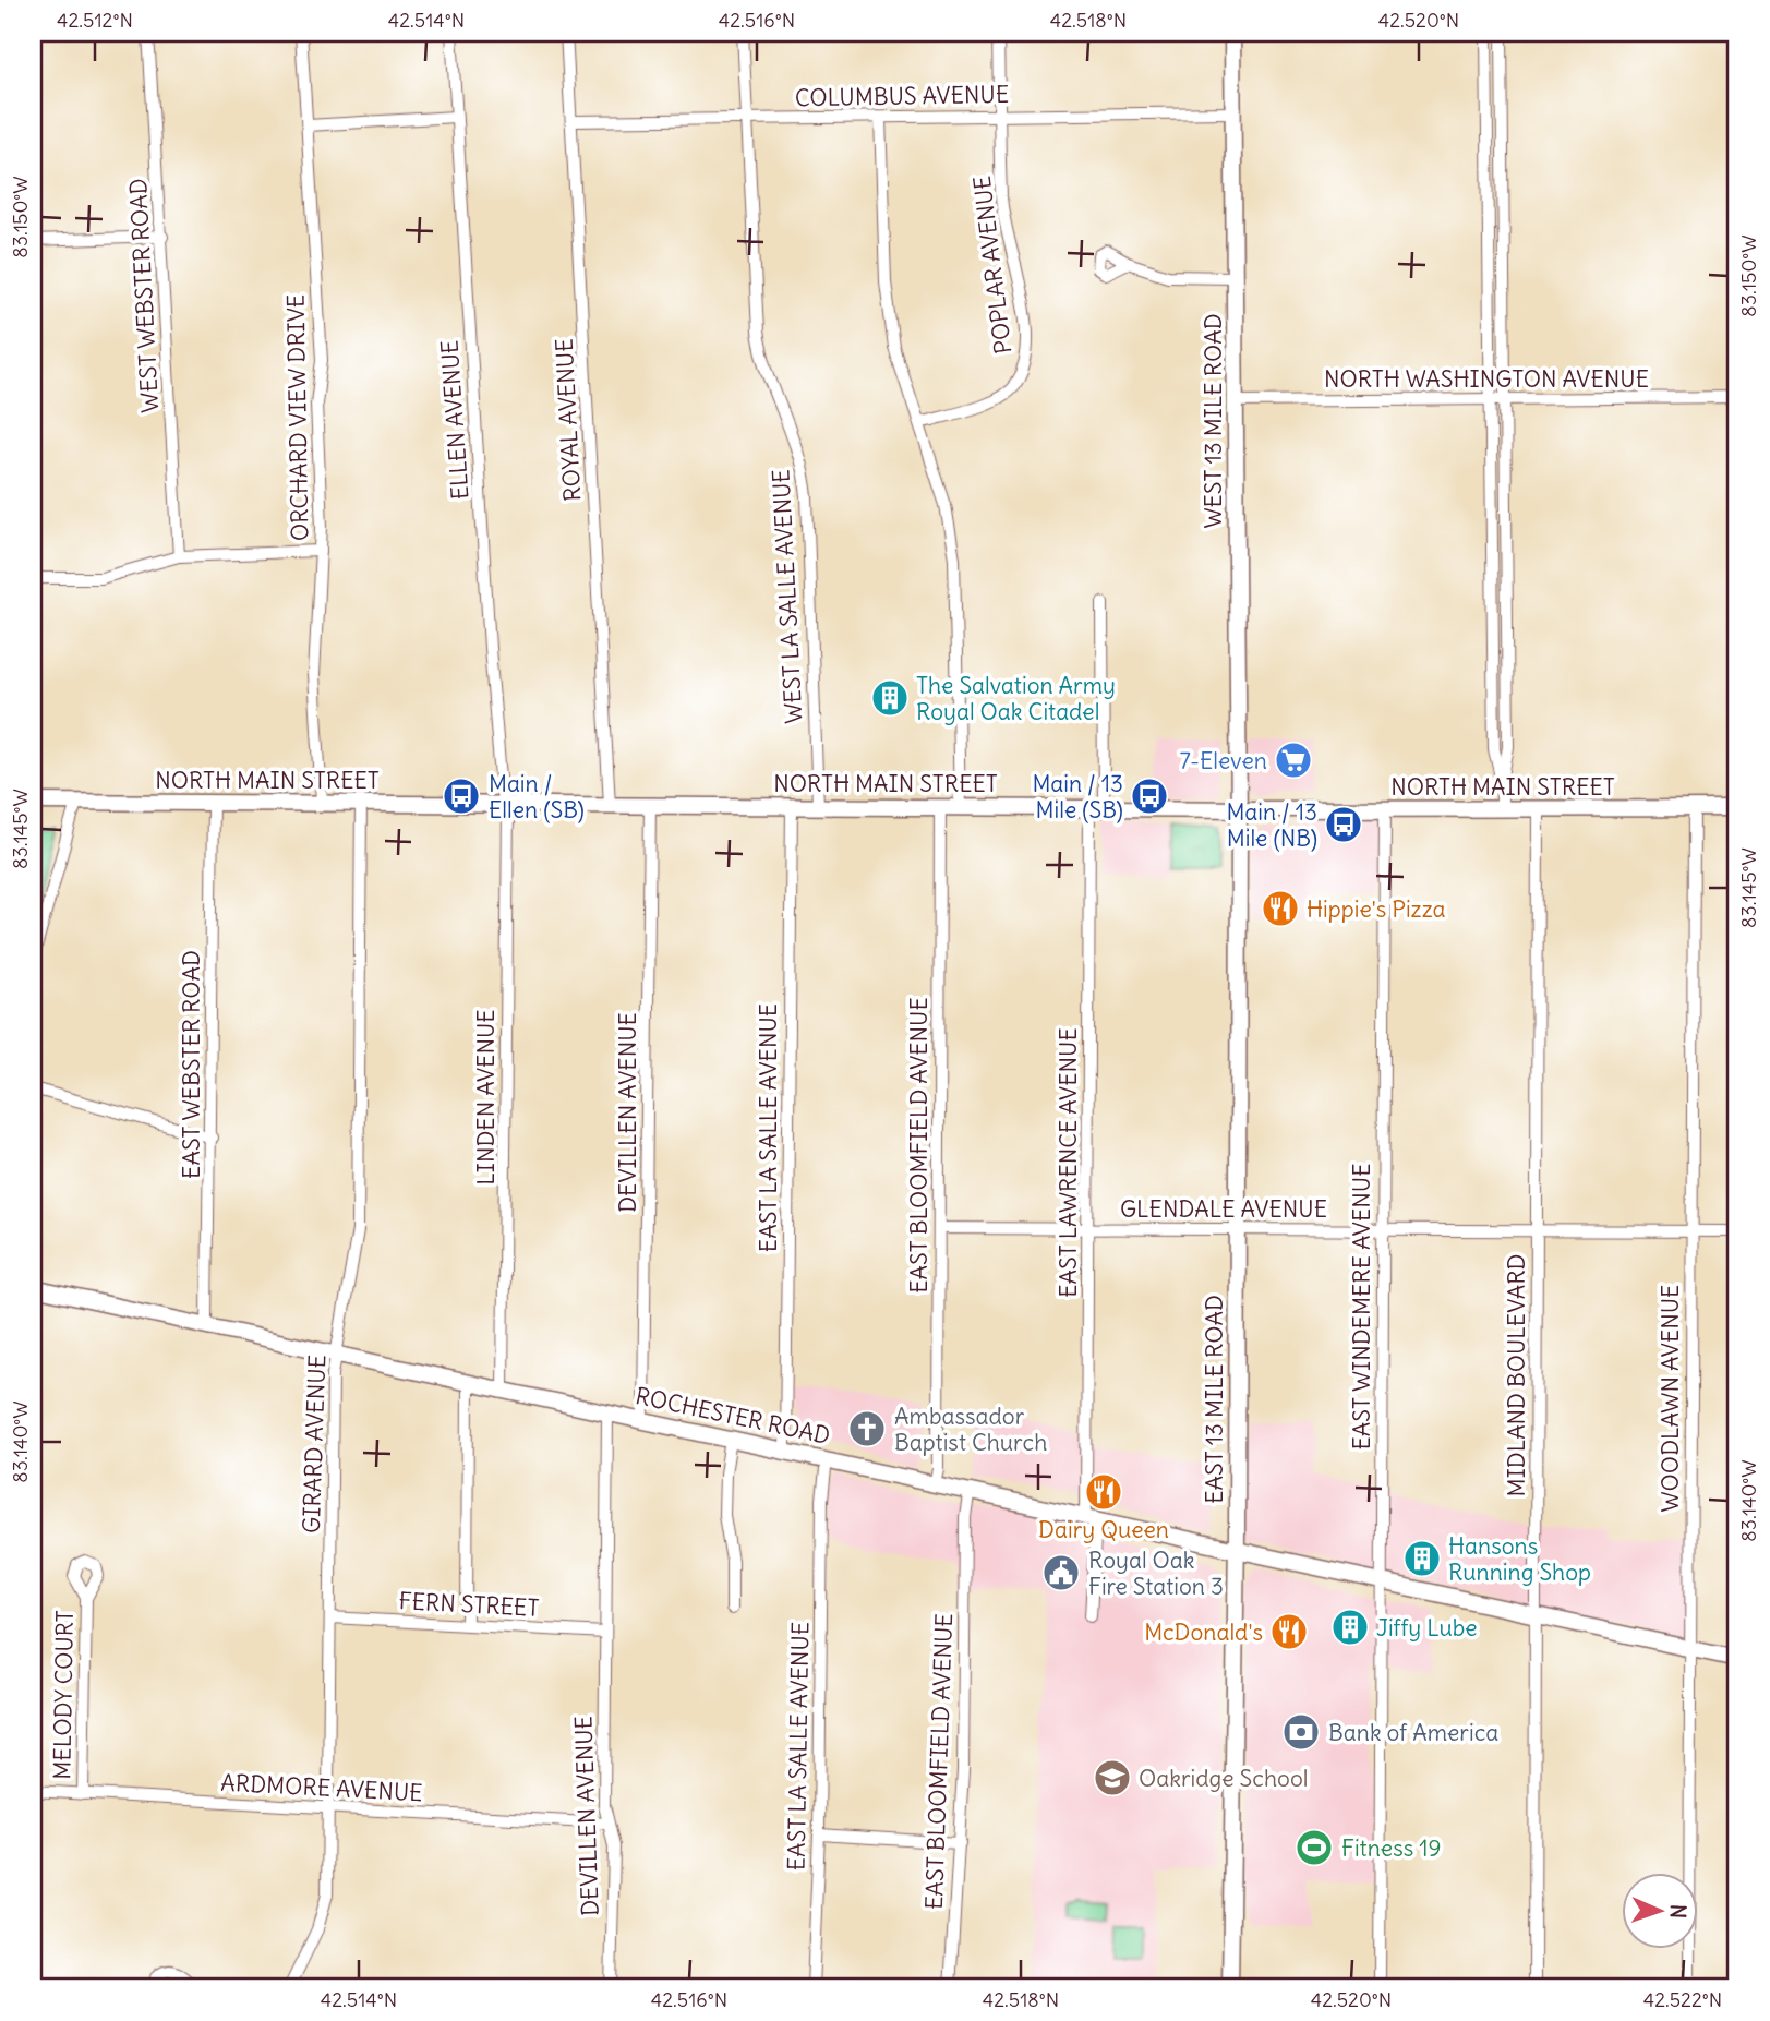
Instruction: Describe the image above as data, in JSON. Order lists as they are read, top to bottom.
{
  "streets": {
    "main road": [
      "WEST 13 MILE ROAD",
      "NORTH MAIN STREET",
      "EAST 13 MILE ROAD",
      "ROCHESTER ROAD"
    ],
    "street": [
      "COLUMBUS AVENUE",
      "POPLAR AVENUE",
      "WEST WEBSTER ROAD",
      "NORTH WASHINGTON AVENUE",
      "ORCHARD VIEW DRIVE",
      "ELLEN AVENUE",
      "ROYAL AVENUE",
      "WEST LA SALLE AVENUE",
      "EAST WEBSTER ROAD",
      "LINDEN AVENUE",
      "DEVILLEN AVENUE",
      "EAST LA SALLE AVENUE",
      "EAST BLOOMFIELD AVENUE",
      "EAST LAWRENCE AVENUE",
      "GLENDALE AVENUE",
      "EAST WINDEMERE AVENUE",
      "MIDLAND BOULEVARD",
      "WOODLAWN AVENUE",
      "GIRARD AVENUE",
      "FERN STREET",
      "MELODY COURT",
      "ARDMORE AVENUE"
    ]
  },
  "crossings": [
    ["COLUMBUS AVENUE", "POPLAR AVENUE"],
    ["COLUMBUS AVENUE", "ROYAL AVENUE"],
    ["COLUMBUS AVENUE", "WEST 13 MILE ROAD"],
    ["COLUMBUS AVENUE", "WEST LA SALLE AVENUE"],
    ["NORTH WASHINGTON AVENUE", "WEST 13 MILE ROAD"],
    ["ORCHARD VIEW DRIVE", "NORTH MAIN STREET"],
    ["ELLEN AVENUE", "NORTH MAIN STREET"],
    ["ELLEN AVENUE", "LINDEN AVENUE"],
    ["ROYAL AVENUE", "NORTH MAIN STREET"],
    ["WEST 13 MILE ROAD", "NORTH MAIN STREET"],
    ["WEST 13 MILE ROAD", "EAST 13 MILE ROAD"],
    ["WEST LA SALLE AVENUE", "NORTH MAIN STREET"],
    ["NORTH MAIN STREET", "EAST WEBSTER ROAD"],
    ["NORTH MAIN STREET", "LINDEN AVENUE"],
    ["NORTH MAIN STREET", "DEVILLEN AVENUE"],
    ["NORTH MAIN STREET", "EAST LA SALLE AVENUE"],
    ["NORTH MAIN STREET", "EAST BLOOMFIELD AVENUE"],
    ["NORTH MAIN STREET", "EAST LAWRENCE AVENUE"],
    ["NORTH MAIN STREET", "EAST WINDEMERE AVENUE"],
    ["NORTH MAIN STREET", "MIDLAND BOULEVARD"],
    ["NORTH MAIN STREET", "WOODLAWN AVENUE"],
    ["NORTH MAIN STREET", "EAST 13 MILE ROAD"],
    ["NORTH MAIN STREET", "GIRARD AVENUE"],
    ["EAST WEBSTER ROAD", "ROCHESTER ROAD"],
    ["LINDEN AVENUE", "ROCHESTER ROAD"],
    ["DEVILLEN AVENUE", "ROCHESTER ROAD"],
    ["DEVILLEN AVENUE", "FERN STREET"],
    ["DEVILLEN AVENUE", "ARDMORE AVENUE"],
    ["EAST LA SALLE AVENUE", "ROCHESTER ROAD"],
    ["EAST BLOOMFIELD AVENUE", "GLENDALE AVENUE"],
    ["EAST BLOOMFIELD AVENUE", "ROCHESTER ROAD"],
    ["EAST LAWRENCE AVENUE", "GLENDALE AVENUE"],
    ["EAST LAWRENCE AVENUE", "ROCHESTER ROAD"],
    ["GLENDALE AVENUE", "EAST WINDEMERE AVENUE"],
    ["GLENDALE AVENUE", "MIDLAND BOULEVARD"],
    ["GLENDALE AVENUE", "WOODLAWN AVENUE"],
    ["GLENDALE AVENUE", "EAST 13 MILE ROAD"],
    ["EAST WINDEMERE AVENUE", "ROCHESTER ROAD"],
    ["MIDLAND BOULEVARD", "ROCHESTER ROAD"],
    ["WOODLAWN AVENUE", "ROCHESTER ROAD"],
    ["EAST 13 MILE ROAD", "ROCHESTER ROAD"],
    ["ROCHESTER ROAD", "GIRARD AVENUE"],
    ["GIRARD AVENUE", "FERN STREET"],
    ["GIRARD AVENUE", "ARDMORE AVENUE"],
    ["MELODY COURT", "ARDMORE AVENUE"]
  ],
  "places": {
    "building": ["The Salvation Army Royal Oak Citadel", "Hansons Running Shop", "Jiffy Lube"],
    "supermarket": ["7-Eleven"],
    "bus stop": ["Main / Ellen (SB)", "Main / 13 Mile (SB)", "Main / 13 Mile (NB)"],
    "restaurant": ["Hippie's Pizza", "Dairy Queen", "McDonald's"],
    "church": ["Ambassador Baptist Church"],
    "public building": ["Royal Oak Fire Station 3"],
    "bank": ["Bank of America"],
    "school or university": ["Oakridge School"],
    "sports": ["Fitness 19"]
  },
  "north": "right",
  "coordinates": [
    "42.512°N",
    "42.514°N",
    "42.516°N",
    "42.518°N",
    "42.520°N",
    "83.150°W",
    "83.145°W",
    "83.140°W",
    "42.522°N"
  ]
}
